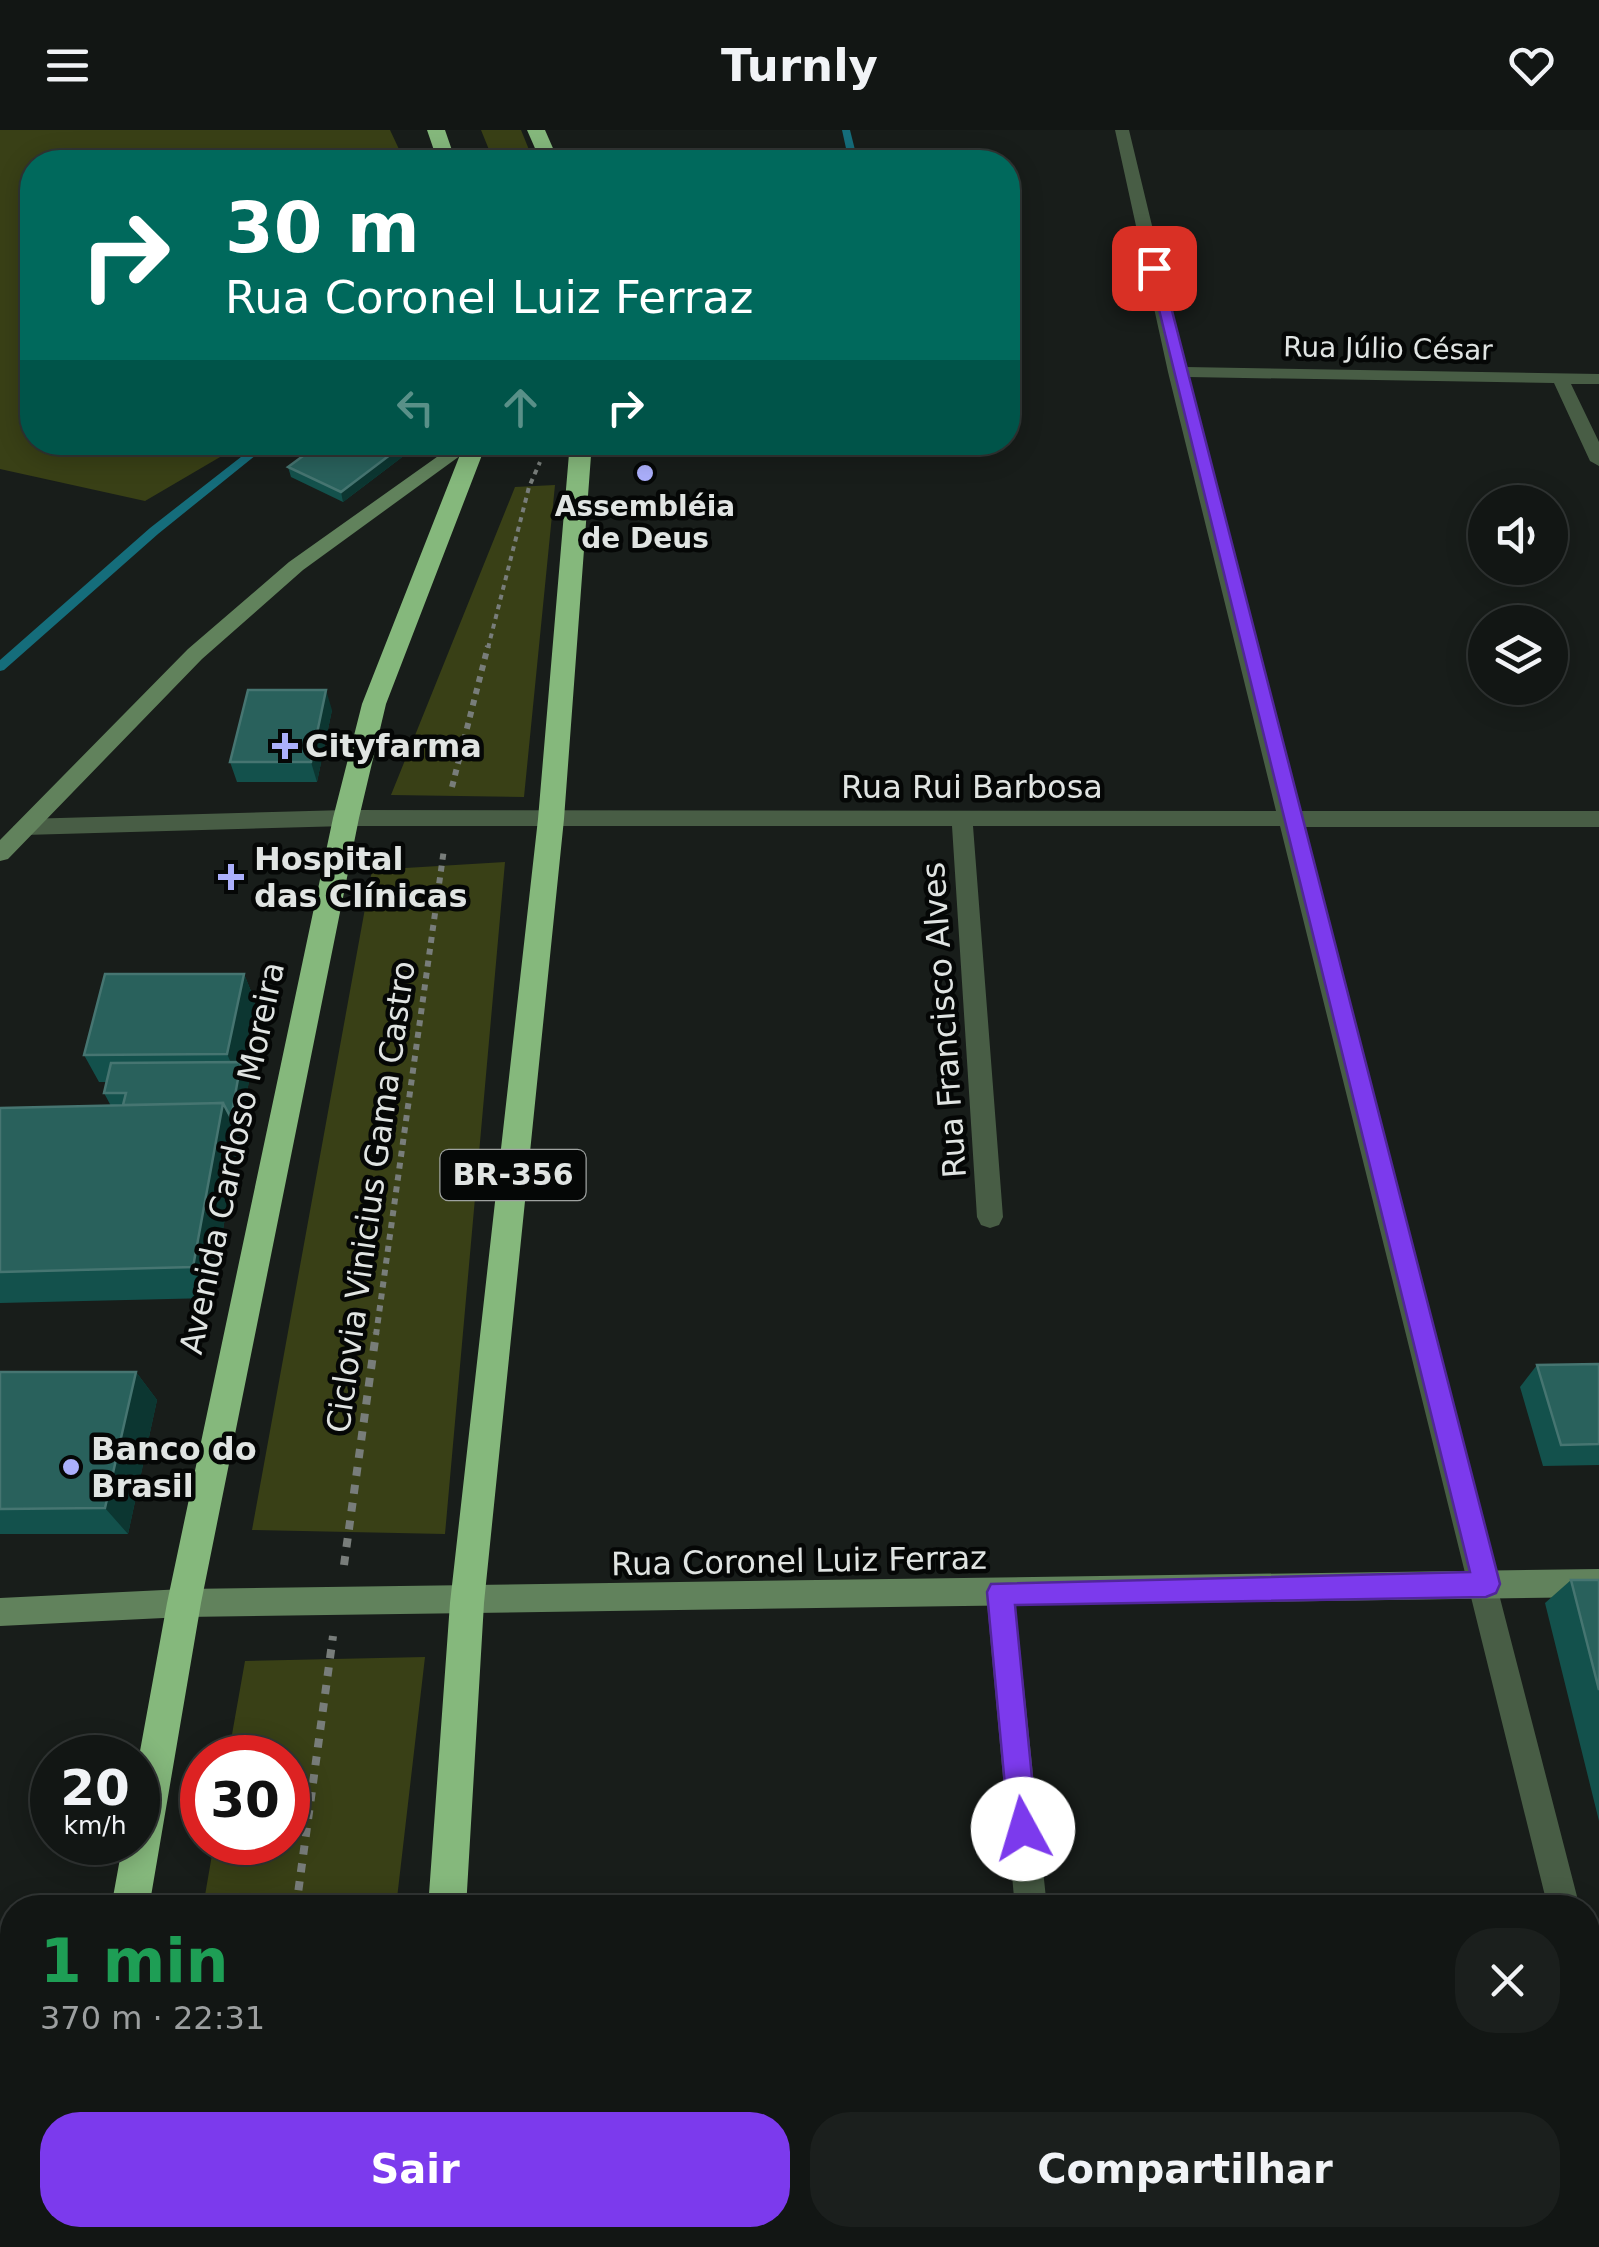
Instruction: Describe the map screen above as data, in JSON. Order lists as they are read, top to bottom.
{
  "streets": {
    "highway": ["Avenida Cardoso Moreira", "BR-356"],
    "main road": ["Rua Coronel Luiz Ferraz"],
    "street": ["Rua Júlio César", "Rua Rui Barbosa", "Rua Francisco Alves"],
    "path": ["Ciclovia Vinicius Gama Castro"]
  },
  "crossings": [
    ["Rua Rui Barbosa", "Rua Francisco Alves"],
    ["Rua Rui Barbosa", "Avenida Cardoso Moreira"],
    ["Rua Rui Barbosa", "BR-356"],
    ["Rua Rui Barbosa", "Ciclovia Vinicius Gama Castro"],
    ["Avenida Cardoso Moreira", "Rua Coronel Luiz Ferraz"],
    ["BR-356", "Rua Coronel Luiz Ferraz"],
    ["Ciclovia Vinicius Gama Castro", "Rua Coronel Luiz Ferraz"]
  ],
  "places": {
    "other": ["Assembléia de Deus", "Banco do Brasil"],
    "health": ["Cityfarma", "Hospital das Clínicas"]
  },
  "page": {
    "header": "Turnly",
    "turn": ["30 m", "Rua Coronel Luiz Ferraz"],
    "speed": "20 km/h",
    "limit": "30",
    "heading": ["1 min", "370 m · 22:31"],
    "buttons": ["Sair", "Compartilhar"]
  }
}
